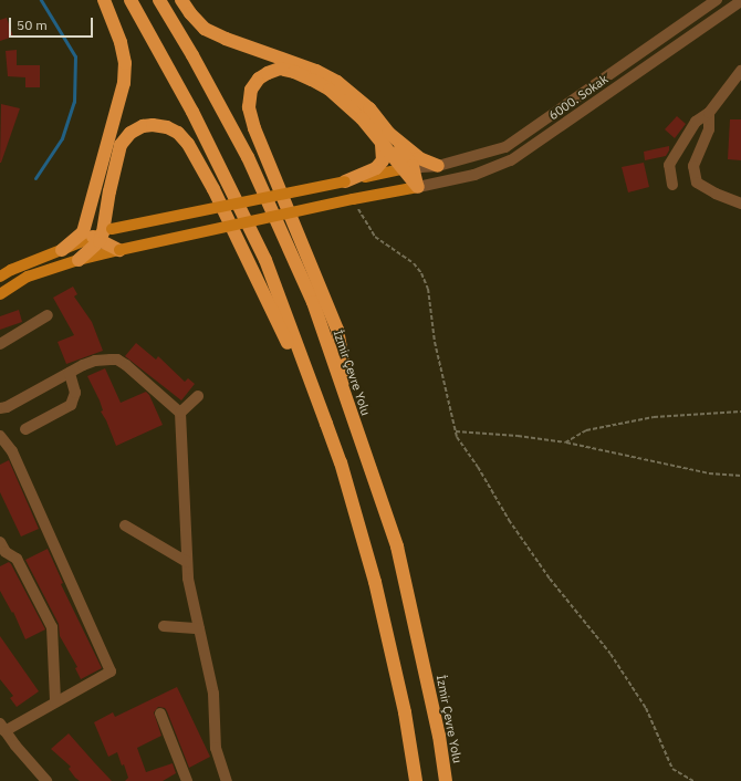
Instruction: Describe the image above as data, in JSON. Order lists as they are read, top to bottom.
{
  "streets": {
    "highway": ["İzmir Çevre Yolu"],
    "street": ["6000. Sokak"]
  },
  "scale_bar": "50 m"
}
